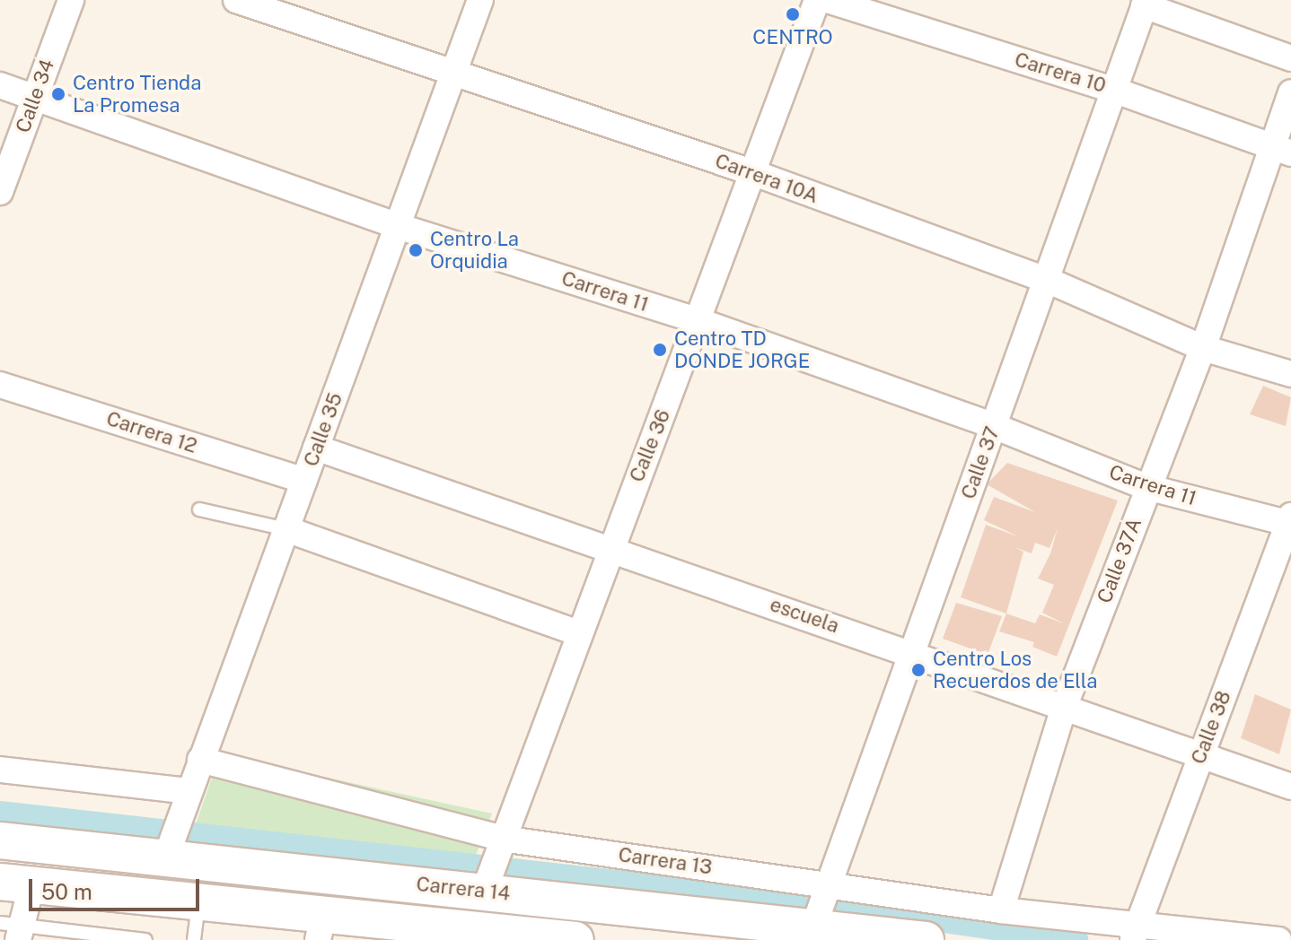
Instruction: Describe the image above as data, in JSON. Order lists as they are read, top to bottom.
{
  "streets": {
    "main road": ["Carrera 14"],
    "street": [
      "Carrera 10",
      "Calle 34",
      "Carrera 10A",
      "Carrera 11",
      "Calle 35",
      "Carrera 12",
      "Calle 36",
      "Calle 37",
      "Calle 37A",
      "escuela",
      "Calle 38",
      "Carrera 13"
    ]
  },
  "crossings": [
    ["Carrera 10", "Calle 37"],
    ["Carrera 10", "Calle 37A"],
    ["Calle 34", "Carrera 11"],
    ["Carrera 10A", "Calle 35"],
    ["Carrera 10A", "Calle 36"],
    ["Carrera 10A", "Calle 37"],
    ["Carrera 10A", "Calle 37A"],
    ["Carrera 11", "Calle 35"],
    ["Carrera 11", "Calle 36"],
    ["Carrera 11", "Calle 37"],
    ["Carrera 11", "Calle 37A"],
    ["Carrera 11", "Calle 38"],
    ["Calle 35", "Carrera 12"],
    ["Calle 35", "escuela"],
    ["Calle 35", "Carrera 13"],
    ["Calle 35", "Carrera 14"],
    ["Calle 36", "escuela"],
    ["Calle 36", "Carrera 13"],
    ["Calle 36", "Carrera 14"],
    ["Calle 37", "escuela"],
    ["Calle 37", "Carrera 13"],
    ["Calle 37", "Carrera 14"],
    ["Calle 37A", "escuela"],
    ["Calle 37A", "Carrera 13"],
    ["escuela", "Calle 38"],
    ["Calle 38", "Carrera 13"]
  ],
  "places": [
    "CENTRO",
    "Centro Tienda La Promesa",
    "Centro La Orquidia",
    "Centro TD DONDE JORGE",
    "Centro Los Recuerdos de Ella"
  ],
  "scale_bar": "50 m"
}
